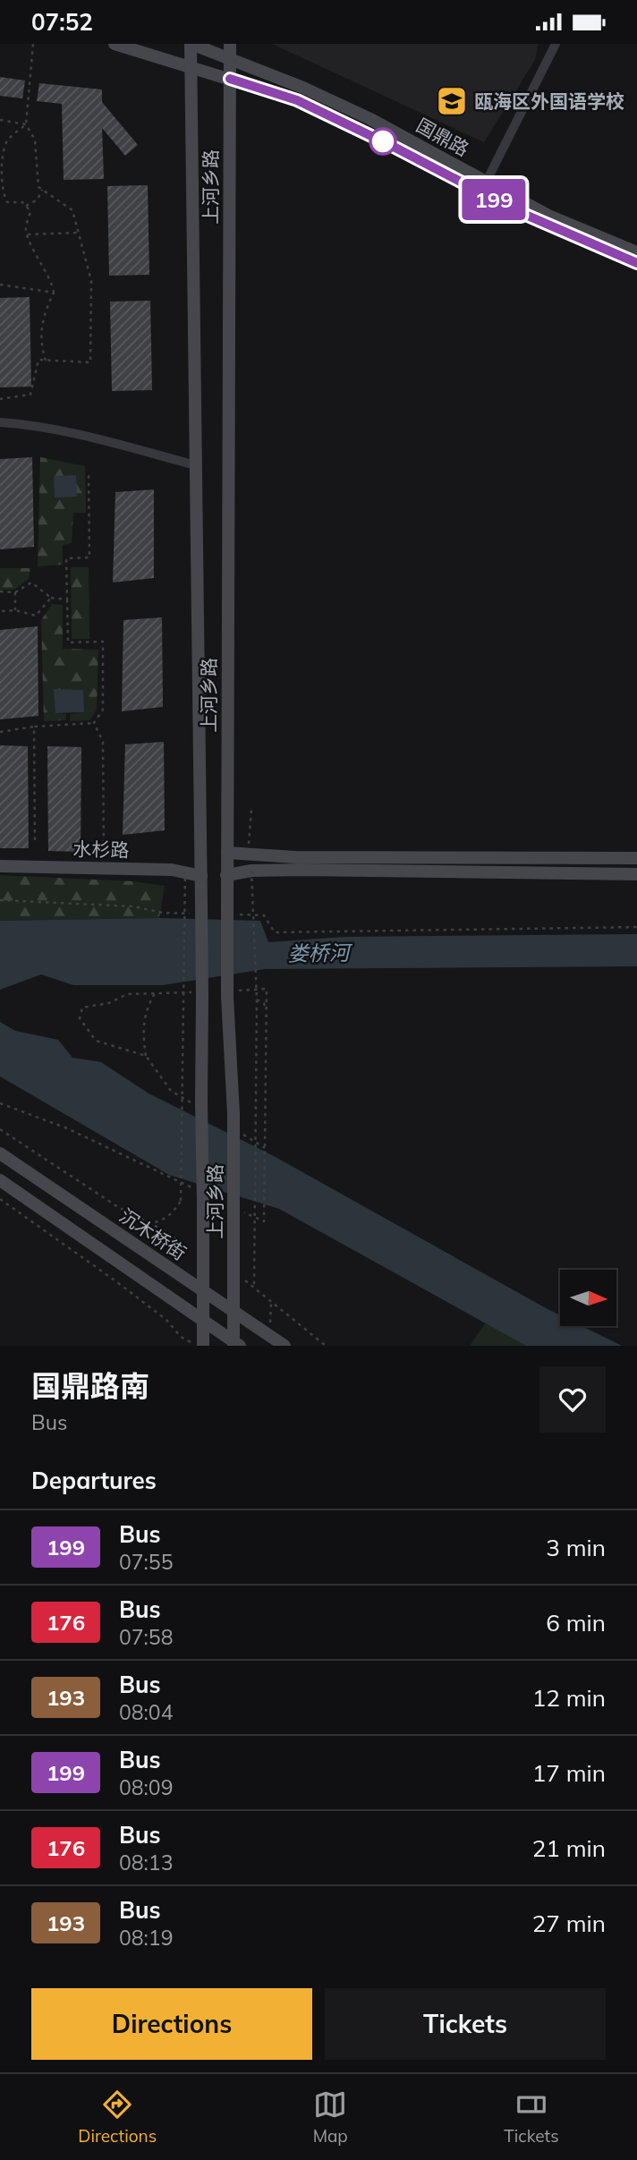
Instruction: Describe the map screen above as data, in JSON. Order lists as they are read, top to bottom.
{
  "streets": {
    "main road": [
      "国鼎路",
      "上河乡路",
      "水杉路",
      "沉木桥街"
    ]
  },
  "crossings": [
    ["国鼎路", "上河乡路"],
    ["上河乡路", "水杉路"],
    ["上河乡路", "沉木桥街"]
  ],
  "water": ["娄桥河"],
  "places": {
    "school or university": ["瓯海区外国语学校"]
  },
  "lines": ["bus line 199"],
  "north": "right",
  "page": {
    "status": "07:52",
    "on_map": "199",
    "heading": [
      ["国鼎路南", "Bus"],
      "Departures"
    ],
    "list": [
      {
        "mark": "199",
        "name": "Bus",
        "note": "07:55",
        "value": "3 min"
      },
      {
        "mark": "176",
        "name": "Bus",
        "note": "07:58",
        "value": "6 min"
      },
      {
        "mark": "193",
        "name": "Bus",
        "note": "08:04",
        "value": "12 min"
      },
      {
        "mark": "199",
        "name": "Bus",
        "note": "08:09",
        "value": "17 min"
      },
      {
        "mark": "176",
        "name": "Bus",
        "note": "08:13",
        "value": "21 min"
      },
      {
        "mark": "193",
        "name": "Bus",
        "note": "08:19",
        "value": "27 min"
      }
    ],
    "buttons": ["Directions", "Tickets"],
    "tabs": ["Directions", "Map", "Tickets"]
  }
}
